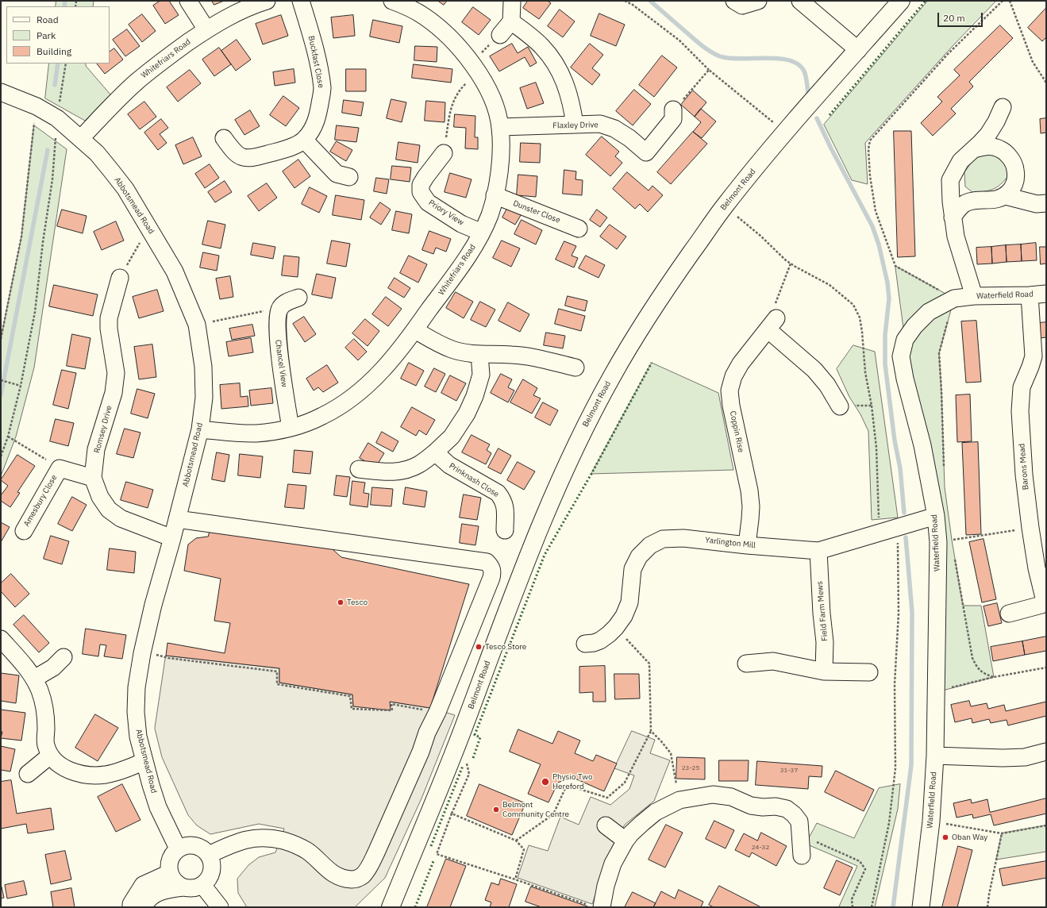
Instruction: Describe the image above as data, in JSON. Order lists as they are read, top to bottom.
{
  "streets": {
    "highway": ["Belmont Road"],
    "street": [
      "Whitefriars Road",
      "Buckfast Close",
      "Flaxley Drive",
      "Abbotsmead Road",
      "Dunster Close",
      "Priory View",
      "Waterfield Road",
      "Chancel View",
      "Romsey Drive",
      "Coppin Rise",
      "Barons Mead",
      "Prinknash Close",
      "Amesbury Close",
      "Yarlington Mill",
      "Field Farm Mews"
    ]
  },
  "crossings": [
    ["Whitefriars Road", "Flaxley Drive"],
    ["Whitefriars Road", "Abbotsmead Road"],
    ["Whitefriars Road", "Dunster Close"],
    ["Whitefriars Road", "Priory View"],
    ["Whitefriars Road", "Chancel View"],
    ["Abbotsmead Road", "Romsey Drive"],
    ["Waterfield Road", "Barons Mead"],
    ["Waterfield Road", "Yarlington Mill"],
    ["Romsey Drive", "Amesbury Close"],
    ["Coppin Rise", "Yarlington Mill"],
    ["Yarlington Mill", "Field Farm Mews"]
  ],
  "places": [
    "Tesco",
    "Tesco Store",
    "Physio Two Hereford",
    "Belmont Community Centre",
    "Oban Way"
  ],
  "house_numbers": ["23-25", "31-37", "24-32"],
  "legend": ["Road", "Park", "Building"],
  "scale_bar": "20 m"
}
